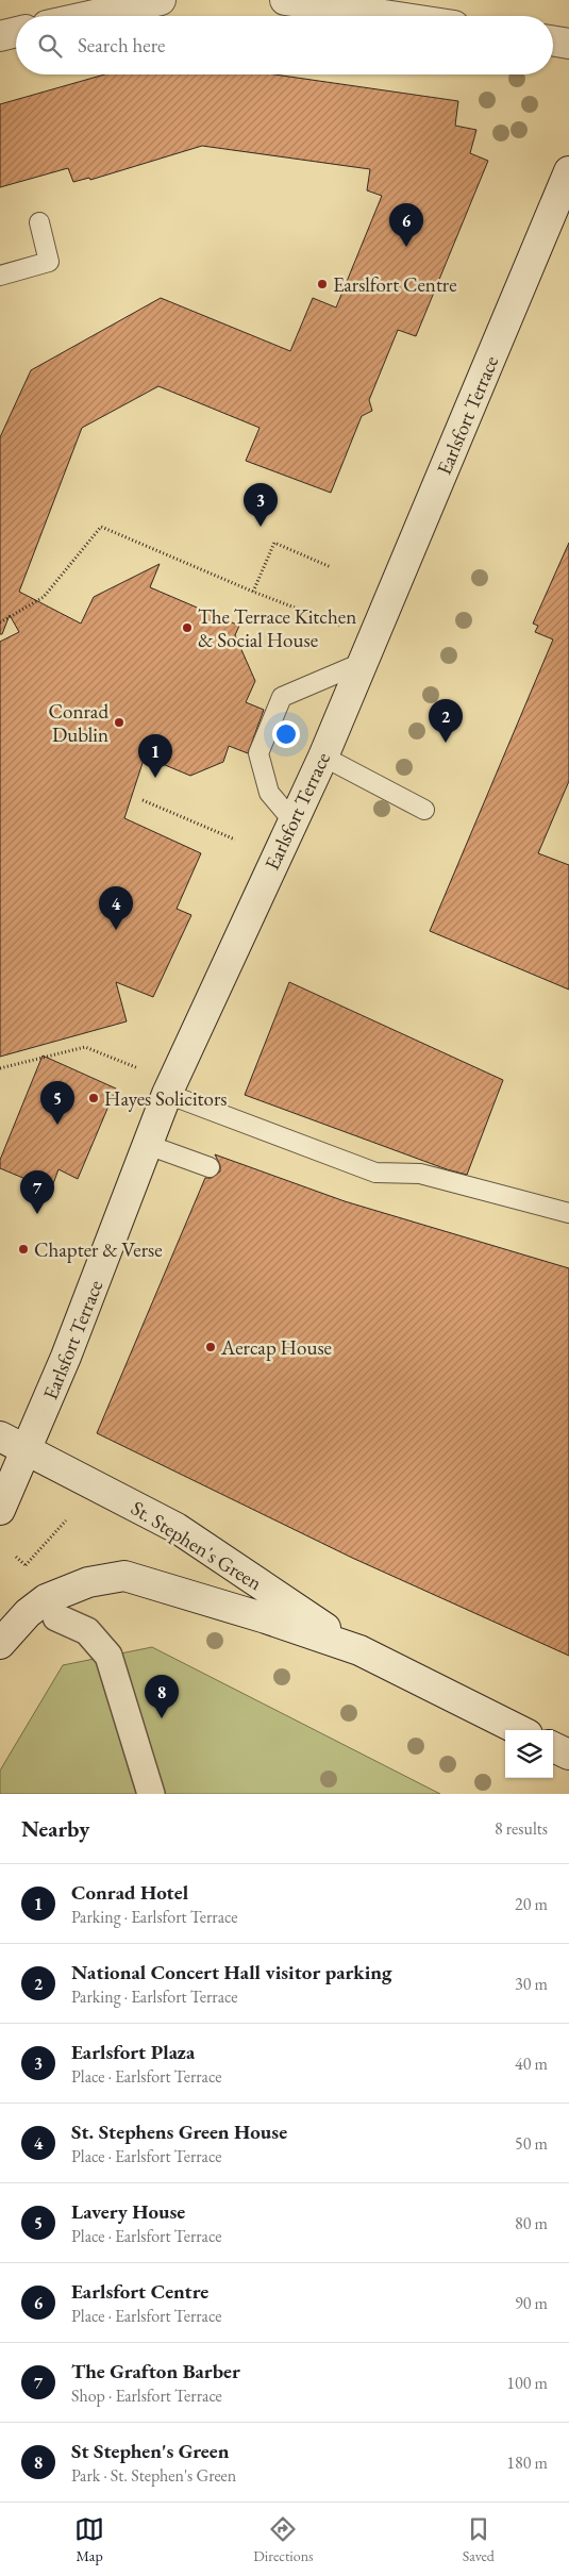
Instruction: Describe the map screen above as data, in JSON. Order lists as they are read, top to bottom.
{
  "streets": {
    "main road": ["Earlsfort Terrace", "St. Stephen's Green"]
  },
  "crossings": [
    ["Earlsfort Terrace", "St. Stephen's Green"]
  ],
  "places": [
    "Earslfort Centre",
    "The Terrace Kitchen & Social House",
    "Conrad Dublin",
    "Hayes Solicitors",
    "Chapter & Verse",
    "Aercap House"
  ],
  "page": {
    "search": "Search here",
    "pins": [
      "6",
      "3",
      "2",
      "1",
      "4",
      "5",
      "7",
      "8"
    ],
    "heading": ["Nearby", "8 results"],
    "list": [
      {
        "mark": "1",
        "name": "Conrad Hotel",
        "note": "Parking · Earlsfort Terrace",
        "value": "20 m"
      },
      {
        "mark": "2",
        "name": "National Concert Hall visitor parking",
        "note": "Parking · Earlsfort Terrace",
        "value": "30 m"
      },
      {
        "mark": "3",
        "name": "Earlsfort Plaza",
        "note": "Place · Earlsfort Terrace",
        "value": "40 m"
      },
      {
        "mark": "4",
        "name": "St. Stephens Green House",
        "note": "Place · Earlsfort Terrace",
        "value": "50 m"
      },
      {
        "mark": "5",
        "name": "Lavery House",
        "note": "Place · Earlsfort Terrace",
        "value": "80 m"
      },
      {
        "mark": "6",
        "name": "Earlsfort Centre",
        "note": "Place · Earlsfort Terrace",
        "value": "90 m"
      },
      {
        "mark": "7",
        "name": "The Grafton Barber",
        "note": "Shop · Earlsfort Terrace",
        "value": "100 m"
      },
      {
        "mark": "8",
        "name": "St Stephen's Green",
        "note": "Park · St. Stephen's Green",
        "value": "180 m"
      }
    ],
    "nav": ["Map", "Directions", "Saved"]
  }
}
